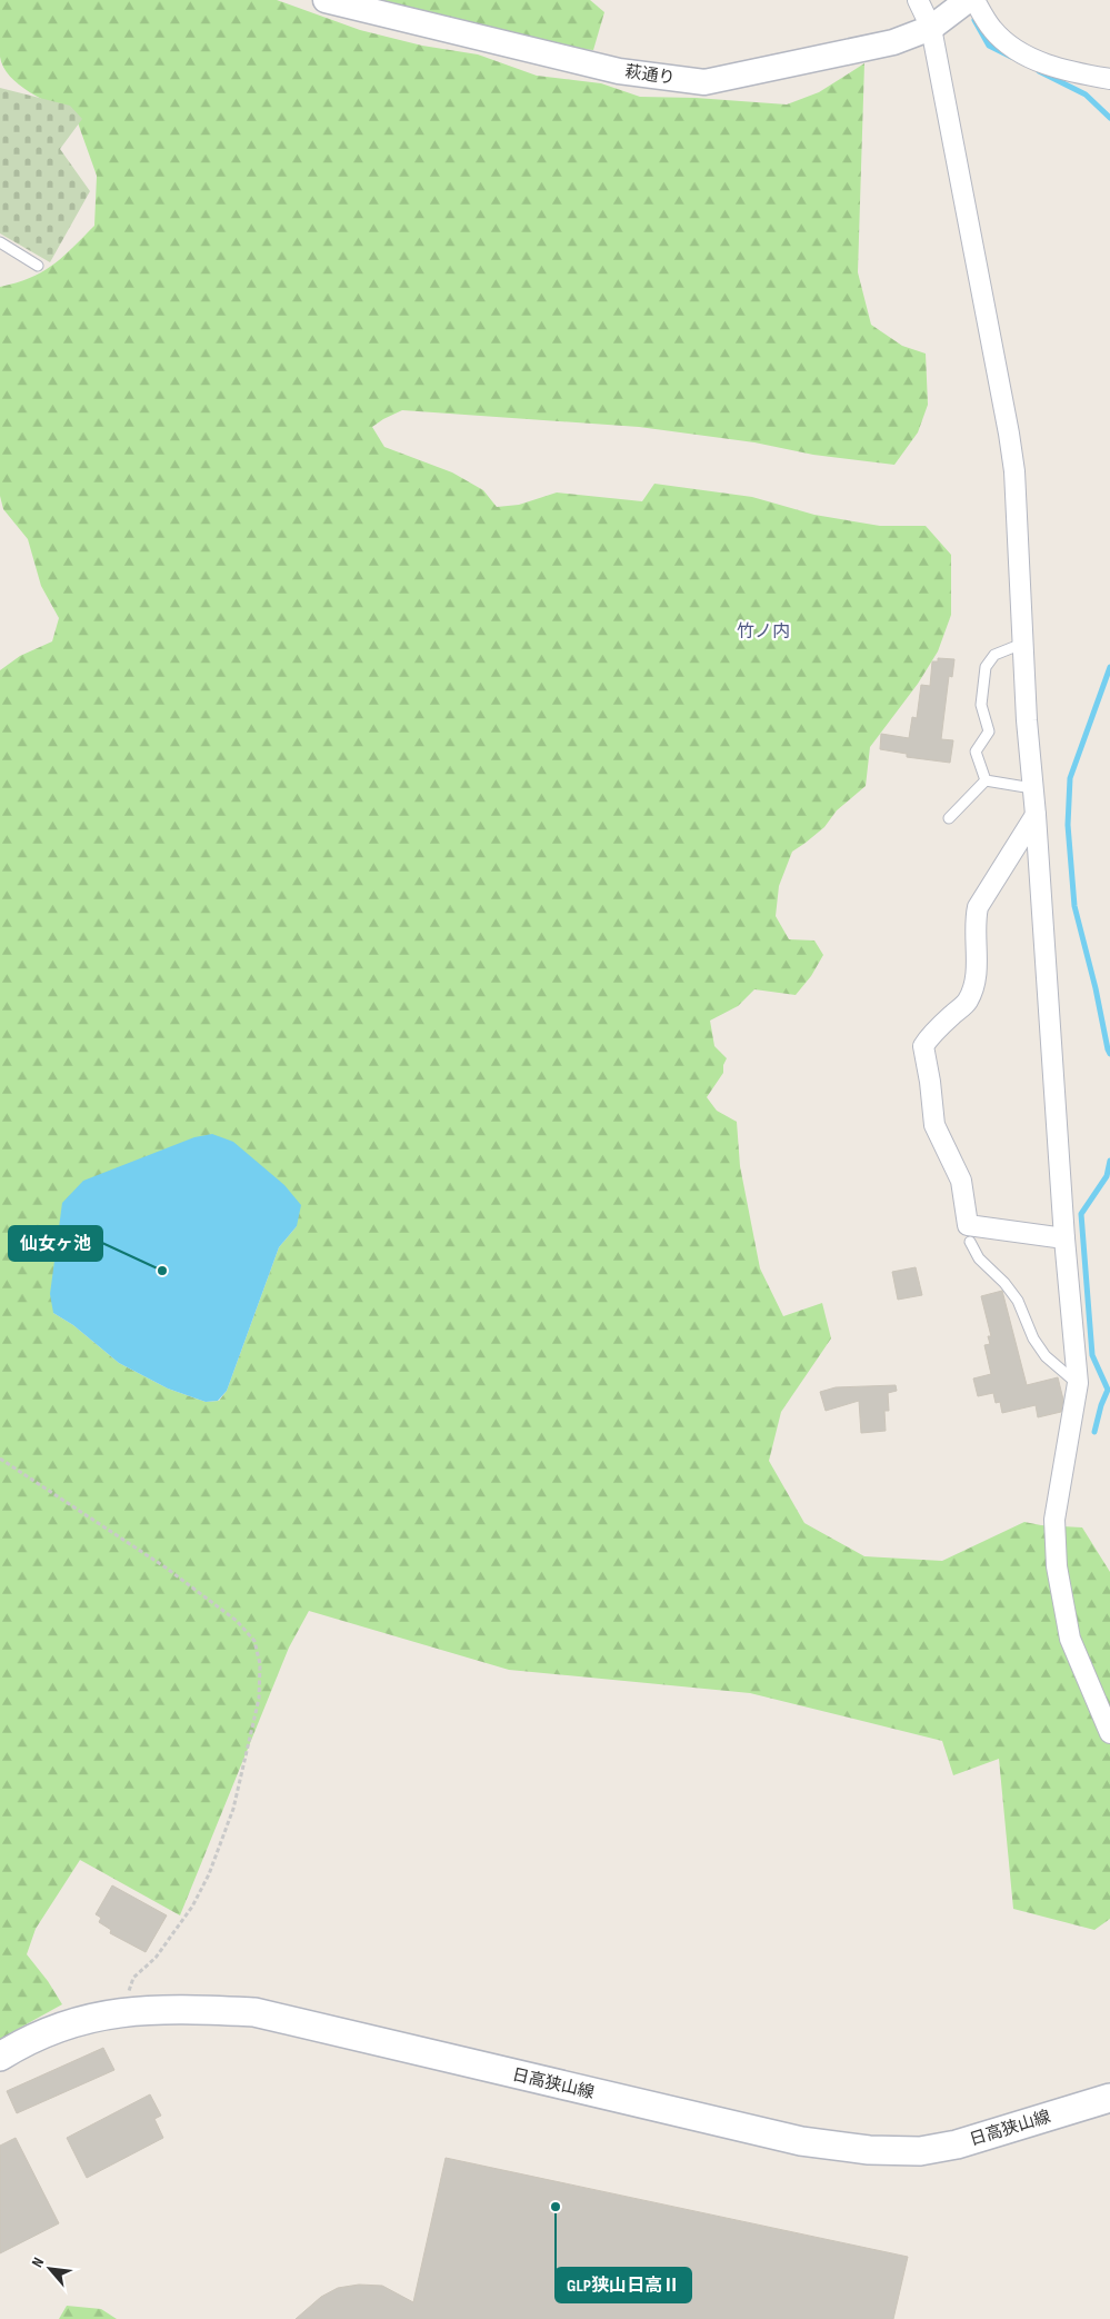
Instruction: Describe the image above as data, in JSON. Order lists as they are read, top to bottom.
{
  "streets": {
    "main road": ["日高狭山線"],
    "street": ["萩通り"]
  },
  "districts": ["竹ノ内"],
  "places": ["仙女ヶ池", "GLP狭山日高Ⅱ"],
  "north": "top left"
}
